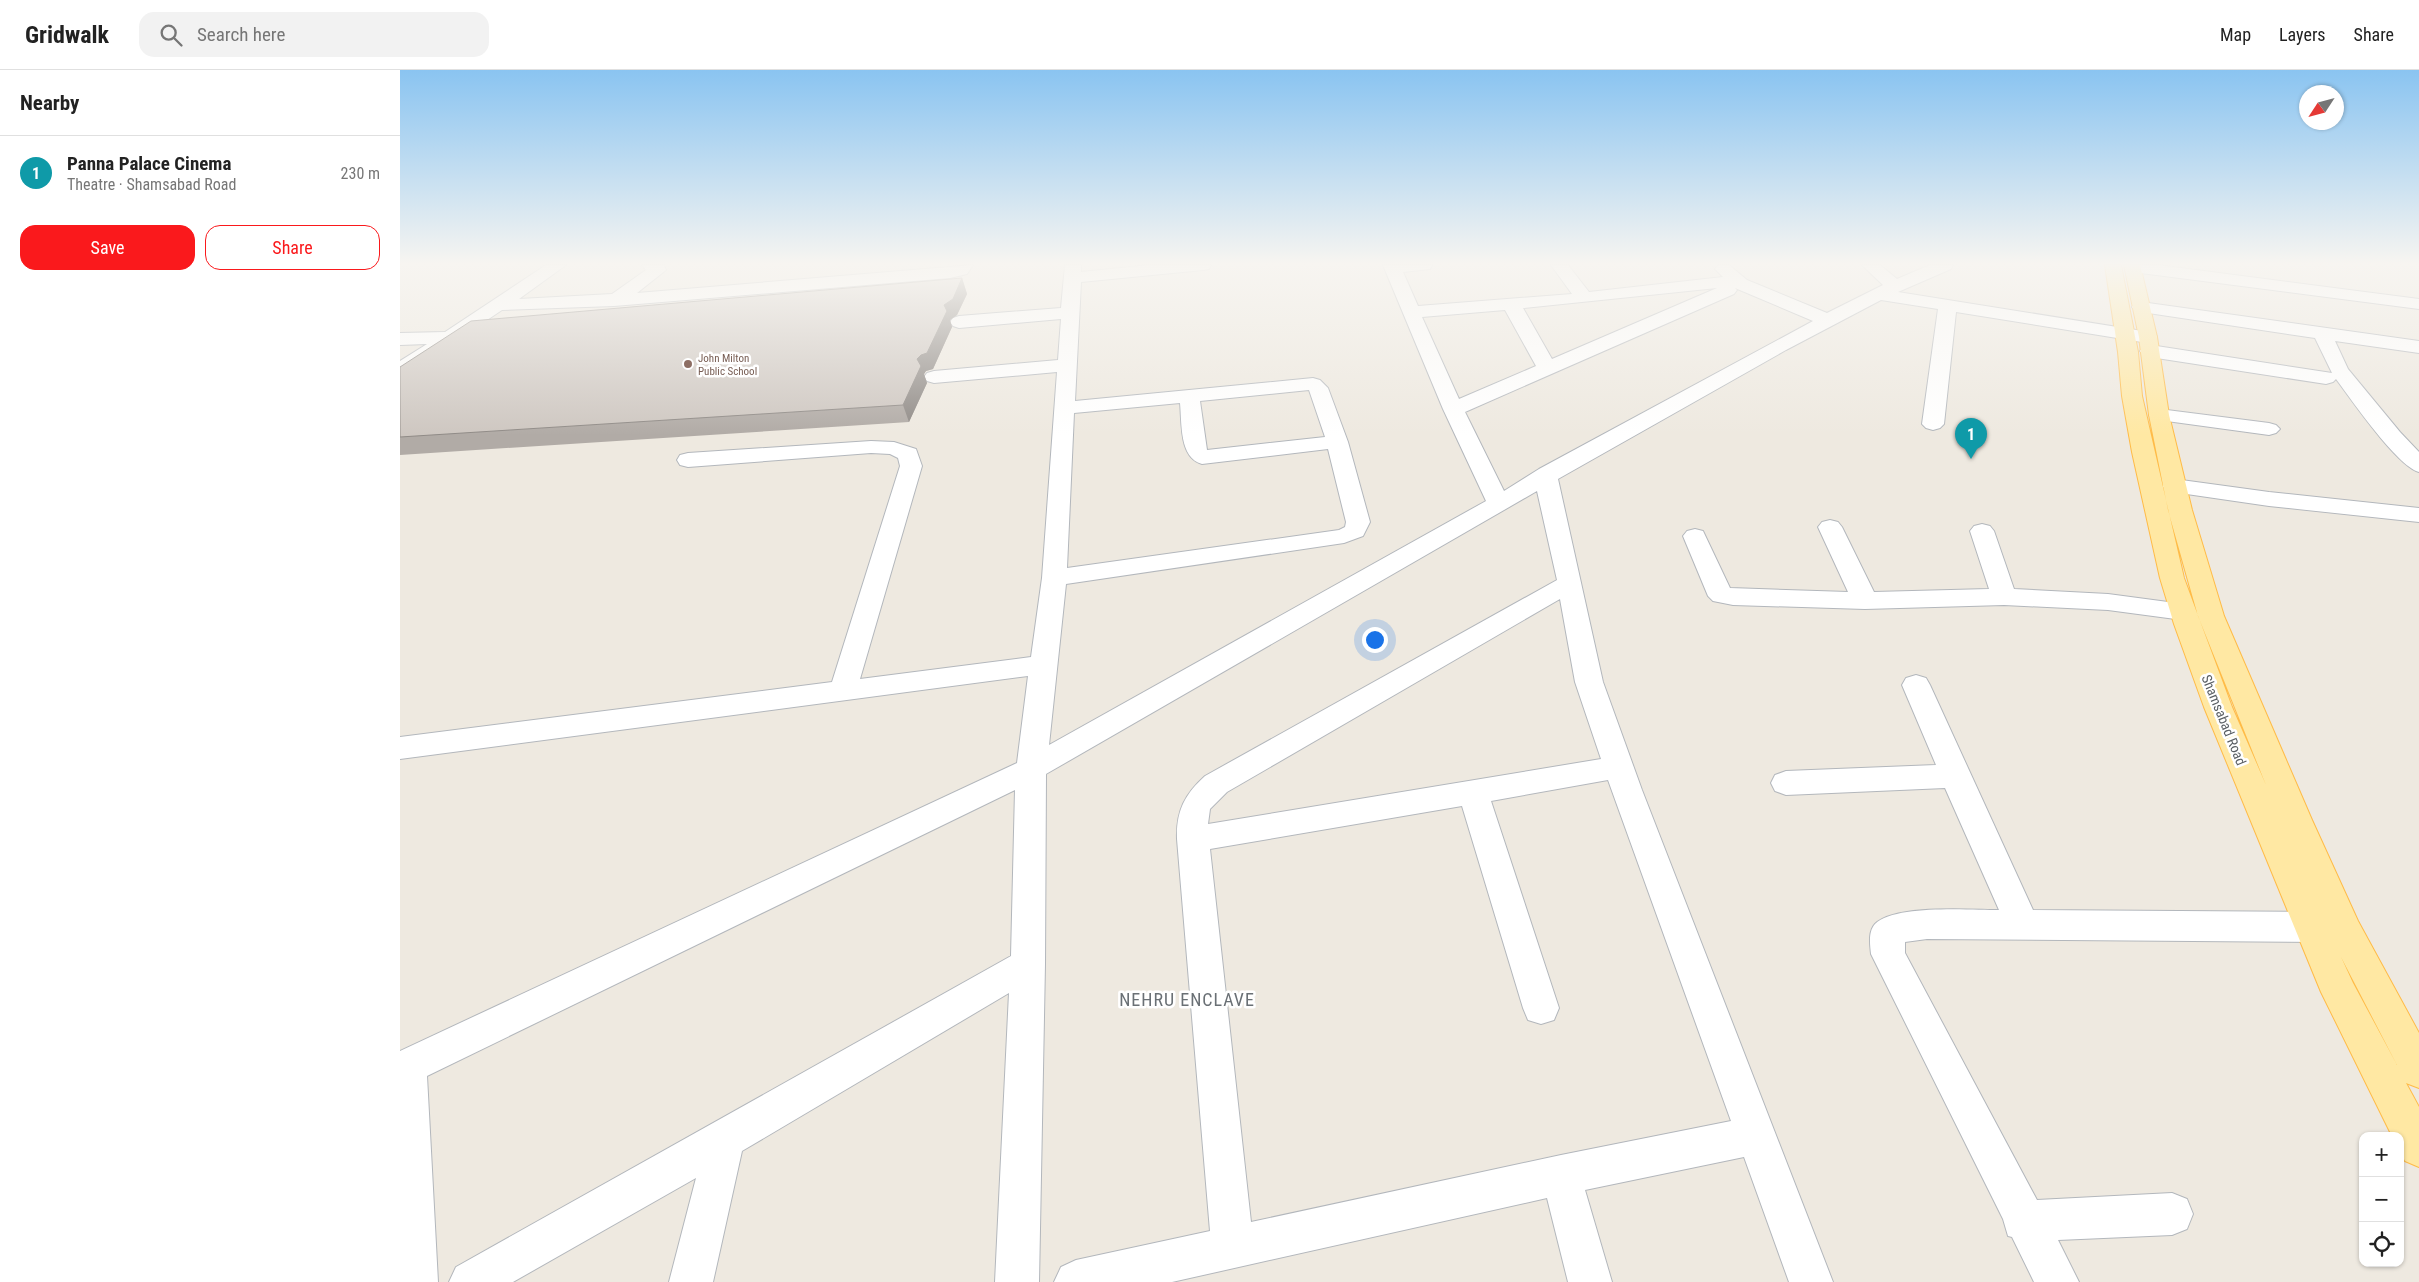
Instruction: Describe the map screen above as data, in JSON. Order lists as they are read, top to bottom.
{
  "streets": {
    "main road": ["Shamsabad Road"]
  },
  "districts": ["NEHRU ENCLAVE"],
  "places": ["John Milton Public School"],
  "north": "bottom left",
  "page": {
    "header": "Gridwalk",
    "search": "Search here",
    "nav": ["Map", "Layers", "Share"],
    "heading": "Nearby",
    "list": [
      {
        "mark": "1",
        "name": "Panna Palace Cinema",
        "note": "Theatre · Shamsabad Road",
        "value": "230 m"
      }
    ],
    "buttons": ["Save", "Share"],
    "pins": "1",
    "map_buttons": ["+", "−"]
  }
}
